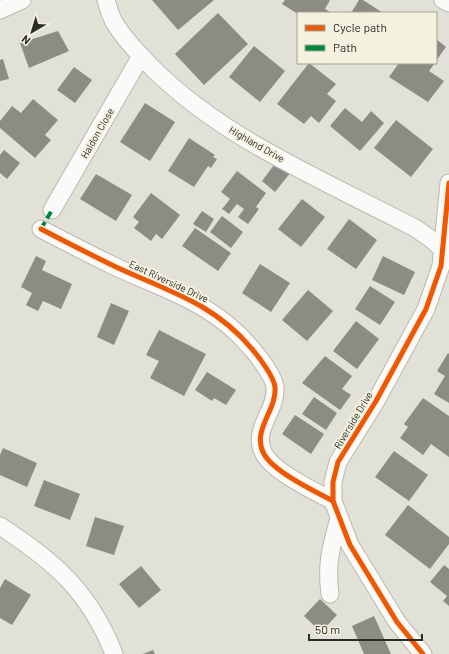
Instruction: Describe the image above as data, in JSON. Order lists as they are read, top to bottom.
{
  "streets": {
    "street": [
      "Haldon Close",
      "Highland Drive",
      "East Riverside Drive",
      "Riverside Drive"
    ]
  },
  "crossings": [
    ["Haldon Close", "Highland Drive"],
    ["Highland Drive", "Riverside Drive"],
    ["East Riverside Drive", "Riverside Drive"]
  ],
  "legend": ["Cycle path", "Path"],
  "scale_bar": "50 m",
  "north": "bottom left"
}
